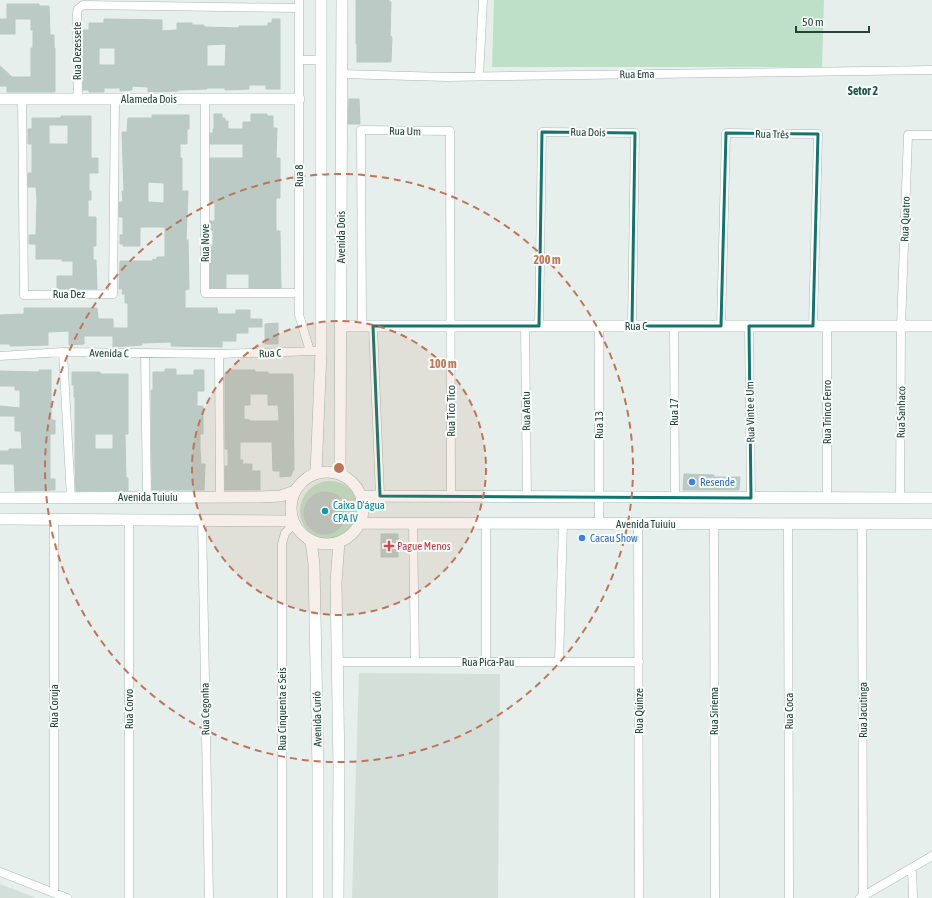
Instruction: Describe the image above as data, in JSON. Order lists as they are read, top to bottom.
{
  "streets": {
    "main road": [
      "Alameda Dois",
      "Avenida Dois",
      "Rua C",
      "Avenida Tuiuiu",
      "Avenida Curió"
    ],
    "street": [
      "Rua Dezessete",
      "Rua Ema",
      "Rua Um",
      "Rua Dois",
      "Rua Três",
      "Rua 8",
      "Rua Quatro",
      "Rua Nove",
      "Rua Dez",
      "Avenida C",
      "Rua Tico Tico",
      "Rua Aratu",
      "Rua 17",
      "Rua Vinte e Um",
      "Rua Trinco Ferro",
      "Rua Sanhaco",
      "Rua 13",
      "Rua Pica-Pau",
      "Rua Coruja",
      "Rua Corvo",
      "Rua Cegonha",
      "Rua Cinquenta e Seis",
      "Rua Jacutinga",
      "Rua Quinze",
      "Rua Siriema",
      "Rua Coca"
    ]
  },
  "crossings": [
    ["Rua Dezessete", "Alameda Dois"],
    ["Rua Dezessete", "Rua 8"],
    ["Rua Ema", "Avenida Dois"],
    ["Alameda Dois", "Rua 8"],
    ["Alameda Dois", "Rua Nove"],
    ["Alameda Dois", "Rua Dez"],
    ["Rua Um", "Rua C"],
    ["Rua Um", "Rua Tico Tico"],
    ["Rua Dois", "Rua C"],
    ["Rua Três", "Rua C"],
    ["Rua 8", "Avenida Dois"],
    ["Rua 8", "Rua Nove"],
    ["Rua 8", "Rua C"],
    ["Rua Quatro", "Rua C"],
    ["Rua Quatro", "Rua Sanhaco"],
    ["Avenida Dois", "Rua C"],
    ["Avenida Dois", "Avenida Tuiuiu"],
    ["Avenida Dois", "Rua Cinquenta e Seis"],
    ["Avenida Dois", "Avenida Curió"],
    ["Rua C", "Avenida C"],
    ["Rua C", "Rua Tico Tico"],
    ["Rua C", "Rua Aratu"],
    ["Rua C", "Rua 17"],
    ["Rua C", "Rua Vinte e Um"],
    ["Rua C", "Rua Trinco Ferro"],
    ["Rua C", "Rua Sanhaco"],
    ["Rua C", "Rua 13"],
    ["Rua 13", "Avenida Tuiuiu"],
    ["Avenida Tuiuiu", "Rua Coruja"],
    ["Avenida Tuiuiu", "Rua Corvo"],
    ["Avenida Tuiuiu", "Rua Cegonha"],
    ["Avenida Tuiuiu", "Rua Cinquenta e Seis"],
    ["Avenida Tuiuiu", "Rua Jacutinga"],
    ["Avenida Tuiuiu", "Rua Quinze"],
    ["Avenida Tuiuiu", "Rua Siriema"],
    ["Avenida Tuiuiu", "Rua Coca"],
    ["Avenida Tuiuiu", "Avenida Curió"],
    ["Rua Pica-Pau", "Rua Quinze"],
    ["Rua Pica-Pau", "Avenida Curió"],
    ["Rua Cinquenta e Seis", "Avenida Curió"]
  ],
  "districts": ["Setor 2"],
  "places": {
    "other": ["Resende", "Caixa D'água CPA IV", "Cacau Show"],
    "health": ["Pague Menos"]
  },
  "scale_bar": "50 m",
  "rings": ["200 m", "100 m"]
}
